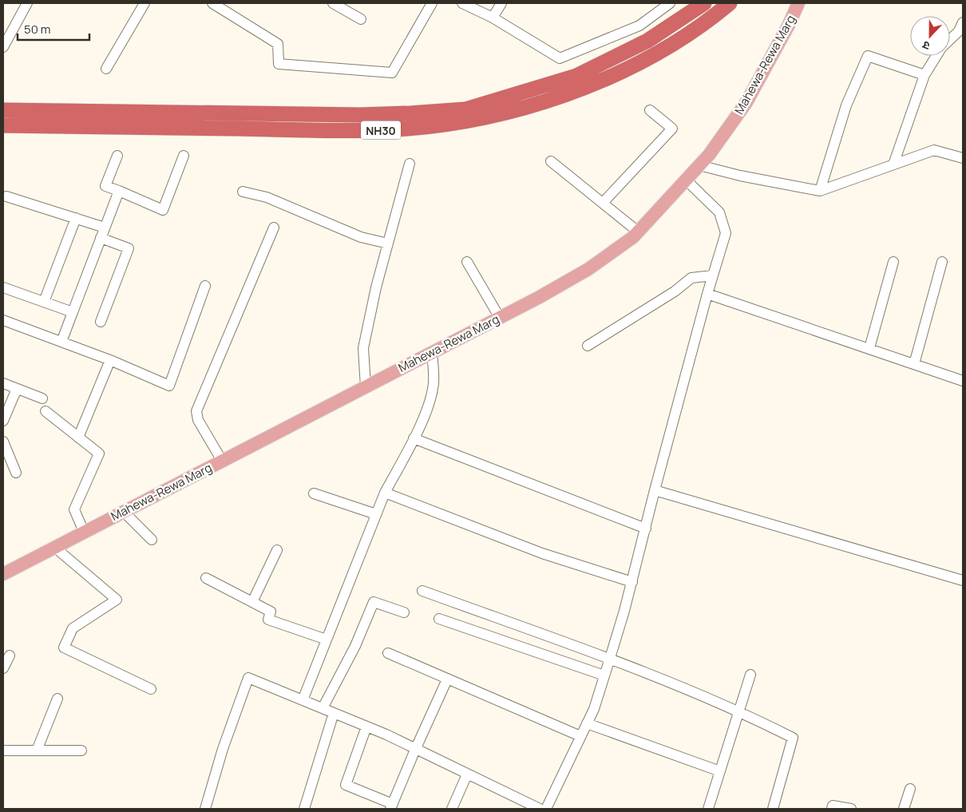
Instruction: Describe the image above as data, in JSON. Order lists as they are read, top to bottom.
{
  "streets": {
    "highway": ["NH30"],
    "main road": ["Mahewa-Rewa Marg"]
  },
  "scale_bar": "50 m",
  "north": "bottom"
}
